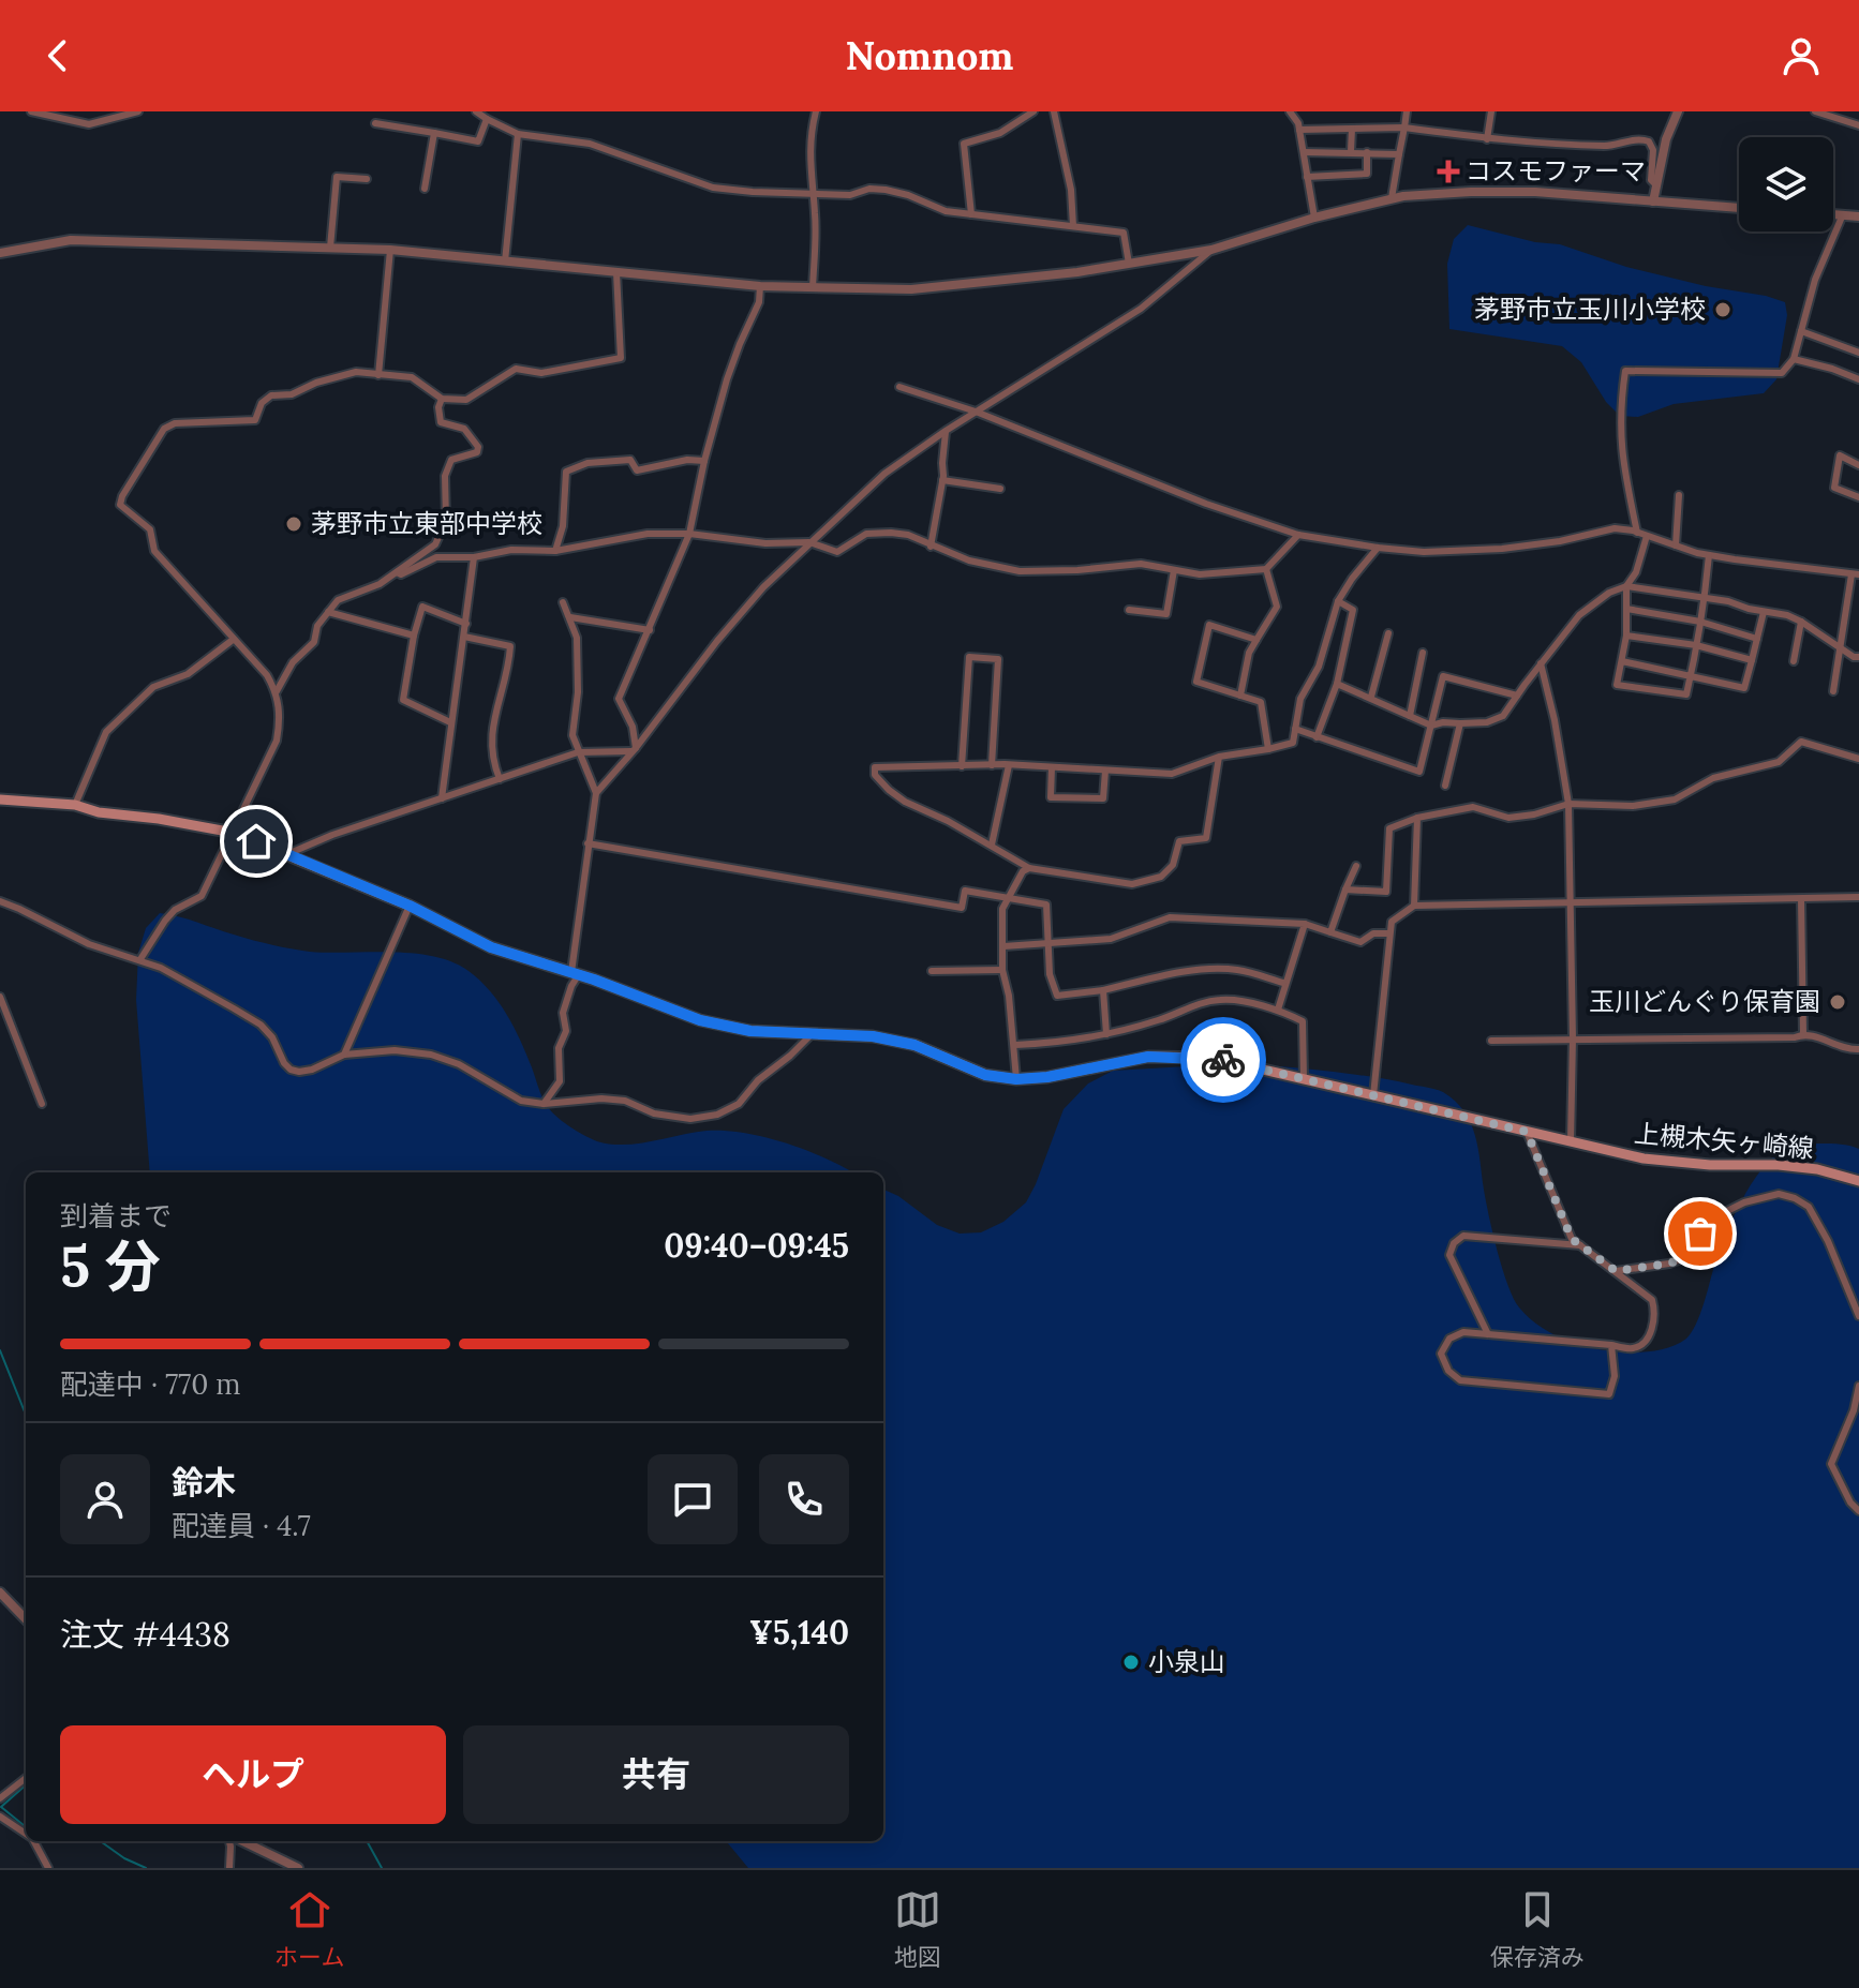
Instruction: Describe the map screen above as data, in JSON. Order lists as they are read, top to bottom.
{
  "streets": {
    "main road": ["上槻木矢ヶ崎線"]
  },
  "places": {
    "health": ["コスモファーマ"],
    "other": [
      "茅野市立玉川小学校",
      "茅野市立東部中学校",
      "玉川どんぐり保育園",
      "小泉山"
    ]
  },
  "page": {
    "header": "Nomnom",
    "heading": ["5 分", "到着まで", "09:40–09:45"],
    "panel": [
      "鈴木",
      "配達員 · 4.7",
      "注文 #4438",
      "¥5,140"
    ],
    "bar": "配達中 · 770 m",
    "buttons": ["ヘルプ", "共有"],
    "tabs": ["ホーム", "地図", "保存済み"]
  }
}
